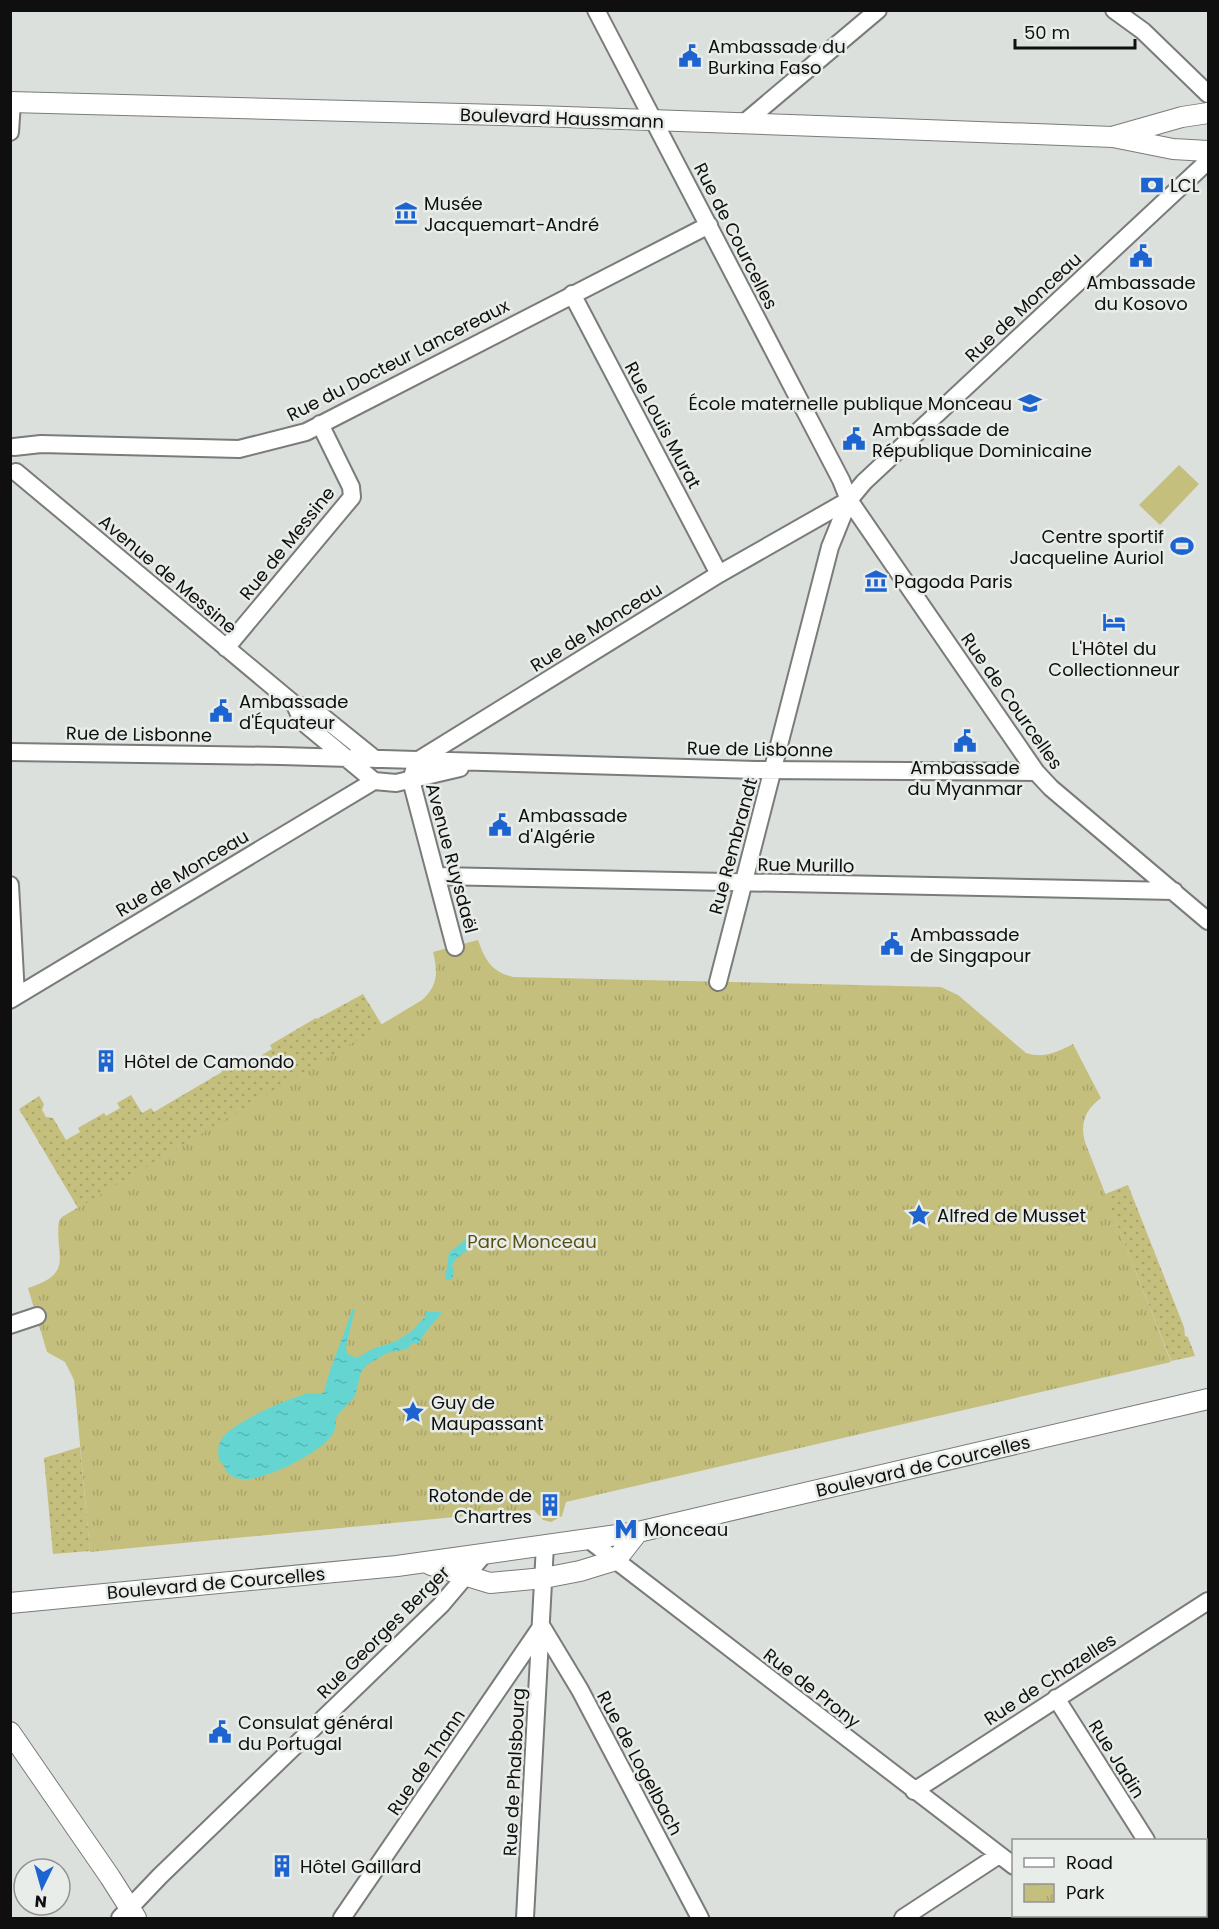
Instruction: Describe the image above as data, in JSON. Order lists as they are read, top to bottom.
{
  "streets": {
    "main road": ["Boulevard Haussmann", "Boulevard de Courcelles"],
    "street": [
      "Rue de Courcelles",
      "Rue de Monceau",
      "Rue du Docteur Lancereaux",
      "Rue Louis Murat",
      "Rue de Messine",
      "Avenue de Messine",
      "Rue de Lisbonne",
      "Rue Rembrandt",
      "Avenue Ruysdaël",
      "Rue Murillo",
      "Rue Georges Berger",
      "Rue de Chazelles",
      "Rue de Prony",
      "Rue Jadin",
      "Rue de Thann",
      "Rue de Logelbach",
      "Rue de Phalsbourg"
    ]
  },
  "crossings": [
    ["Boulevard Haussmann", "Rue de Courcelles"],
    ["Rue de Courcelles", "Rue de Monceau"],
    ["Rue de Courcelles", "Rue du Docteur Lancereaux"],
    ["Rue de Courcelles", "Rue de Lisbonne"],
    ["Rue de Courcelles", "Rue Rembrandt"],
    ["Rue de Courcelles", "Rue Murillo"],
    ["Rue de Monceau", "Rue Louis Murat"],
    ["Rue de Monceau", "Avenue de Messine"],
    ["Rue de Monceau", "Rue de Lisbonne"],
    ["Rue de Monceau", "Rue Rembrandt"],
    ["Rue du Docteur Lancereaux", "Rue Louis Murat"],
    ["Rue du Docteur Lancereaux", "Rue de Messine"],
    ["Rue de Messine", "Avenue de Messine"],
    ["Avenue de Messine", "Rue de Lisbonne"],
    ["Rue de Lisbonne", "Rue Rembrandt"],
    ["Rue de Lisbonne", "Avenue Ruysdaël"],
    ["Rue Rembrandt", "Rue Murillo"],
    ["Avenue Ruysdaël", "Rue Murillo"],
    ["Boulevard de Courcelles", "Rue Georges Berger"],
    ["Boulevard de Courcelles", "Rue de Prony"],
    ["Boulevard de Courcelles", "Rue de Phalsbourg"],
    ["Rue de Chazelles", "Rue de Prony"],
    ["Rue de Chazelles", "Rue Jadin"],
    ["Rue de Thann", "Rue de Logelbach"],
    ["Rue de Thann", "Rue de Phalsbourg"],
    ["Rue de Logelbach", "Rue de Phalsbourg"]
  ],
  "parks": ["Parc Monceau"],
  "places": {
    "public building": [
      "Ambassade du Burkina Faso",
      "Ambassade du Kosovo",
      "Ambassade de République Dominicaine",
      "Ambassade d'Équateur",
      "Ambassade du Myanmar",
      "Ambassade d'Algérie",
      "Ambassade de Singapour",
      "Consulat général du Portugal"
    ],
    "bank": ["LCL"],
    "museum": ["Musée Jacquemart-André", "Pagoda Paris"],
    "school or university": ["École maternelle publique Monceau"],
    "sports": ["Centre sportif Jacqueline Auriol"],
    "hotel": ["L'Hôtel du Collectionneur"],
    "building": ["Hôtel de Camondo", "Rotonde de Chartres", "Hôtel Gaillard"],
    "place": ["Alfred de Musset", "Guy de Maupassant"],
    "metro station": ["Monceau"]
  },
  "legend": ["Road", "Park"],
  "scale_bar": "50 m",
  "north": "bottom"
}
